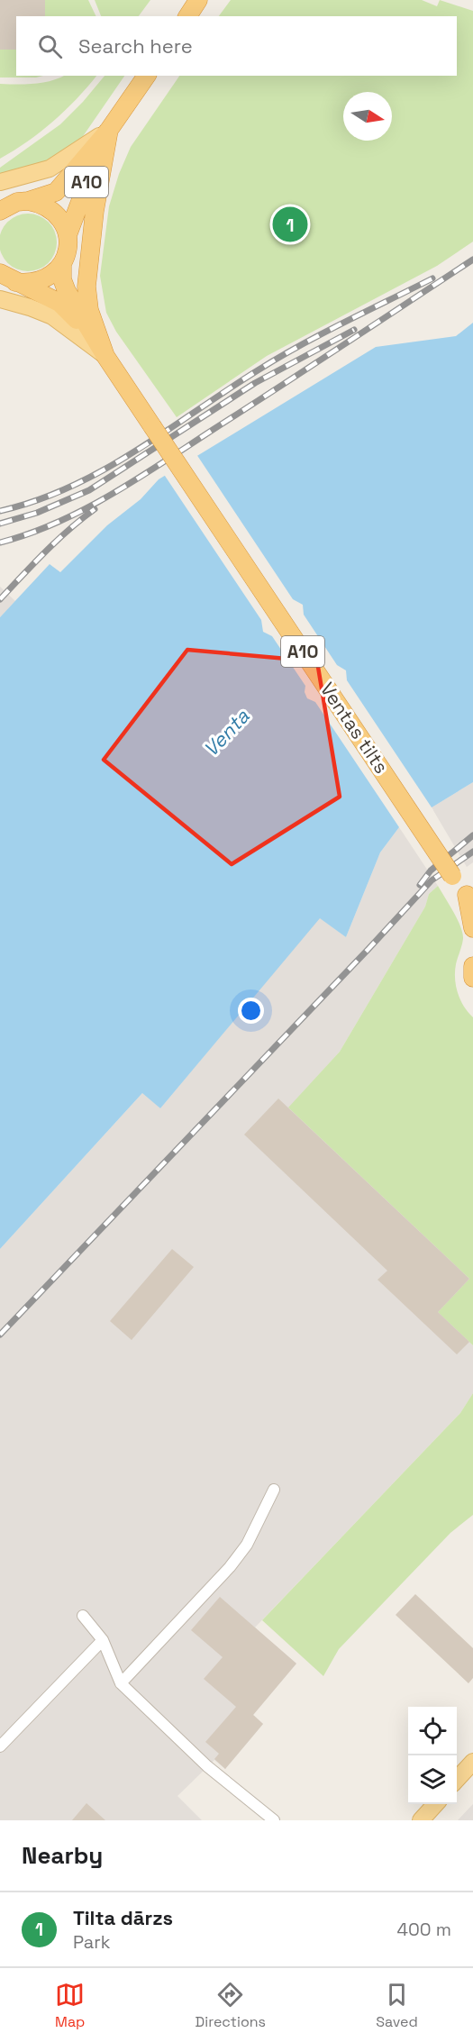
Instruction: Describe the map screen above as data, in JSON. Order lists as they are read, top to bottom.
{
  "streets": {
    "highway": ["A10", "Ventas tilts"]
  },
  "crossings": [
    ["A10", "Ventas tilts"]
  ],
  "water": ["Venta"],
  "north": "right",
  "page": {
    "search": "Search here",
    "pins": "1",
    "heading": "Nearby",
    "list": [
      {
        "mark": "1",
        "name": "Tilta dārzs",
        "note": "Park",
        "value": "400 m"
      }
    ],
    "nav": ["Map", "Directions", "Saved"]
  }
}
